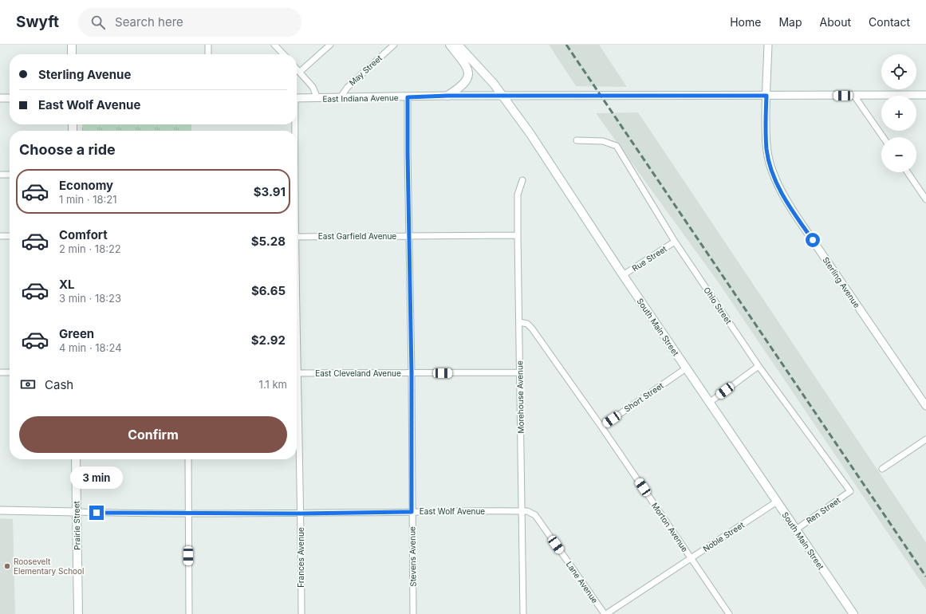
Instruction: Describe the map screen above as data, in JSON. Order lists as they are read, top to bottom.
{
  "streets": {
    "main road": ["South Main Street", "Prairie Street"],
    "street": [
      "May Street",
      "East Indiana Avenue",
      "East Garfield Avenue",
      "Rue Street",
      "Sterling Avenue",
      "Ohio Street",
      "East Cleveland Avenue",
      "Morehouse Avenue",
      "Short Street",
      "Ren Street",
      "East Wolf Avenue",
      "Morton Avenue",
      "Noble Street",
      "Stevens Avenue",
      "Frances Avenue",
      "Lane Avenue"
    ]
  },
  "crossings": [
    ["May Street", "East Indiana Avenue"],
    ["East Indiana Avenue", "Sterling Avenue"],
    ["East Indiana Avenue", "South Main Street"],
    ["East Indiana Avenue", "Stevens Avenue"],
    ["East Garfield Avenue", "Morehouse Avenue"],
    ["East Garfield Avenue", "Stevens Avenue"],
    ["Rue Street", "Ohio Street"],
    ["Rue Street", "South Main Street"],
    ["Ohio Street", "Ren Street"],
    ["South Main Street", "Short Street"],
    ["South Main Street", "Ren Street"],
    ["South Main Street", "Noble Street"],
    ["East Cleveland Avenue", "Morehouse Avenue"],
    ["East Cleveland Avenue", "Stevens Avenue"],
    ["Morehouse Avenue", "East Wolf Avenue"],
    ["Morehouse Avenue", "Morton Avenue"],
    ["Morehouse Avenue", "Lane Avenue"],
    ["Short Street", "Morton Avenue"],
    ["East Wolf Avenue", "Prairie Street"],
    ["East Wolf Avenue", "Stevens Avenue"],
    ["East Wolf Avenue", "Frances Avenue"],
    ["East Wolf Avenue", "Lane Avenue"],
    ["Morton Avenue", "Noble Street"],
    ["Noble Street", "Lane Avenue"]
  ],
  "places": ["Roosevelt Elementary School"],
  "page": {
    "header": "Swyft",
    "search": "Search here",
    "nav": [
      "Home",
      "Map",
      "About",
      "Contact"
    ],
    "map_buttons": ["+", "−"],
    "banner": ["Sterling Avenue", "East Wolf Avenue"],
    "heading": "Choose a ride",
    "list": [
      {
        "name": "Economy",
        "note": "1 min · 18:21",
        "value": "$3.91"
      },
      {
        "name": "Comfort",
        "note": "2 min · 18:22",
        "value": "$5.28"
      },
      {
        "name": "XL",
        "note": "3 min · 18:23",
        "value": "$6.65"
      },
      {
        "name": "Green",
        "note": "4 min · 18:24",
        "value": "$2.92"
      }
    ],
    "pay": ["Cash", "1.1 km"],
    "buttons": "Confirm",
    "bubble": "3 min"
  }
}
